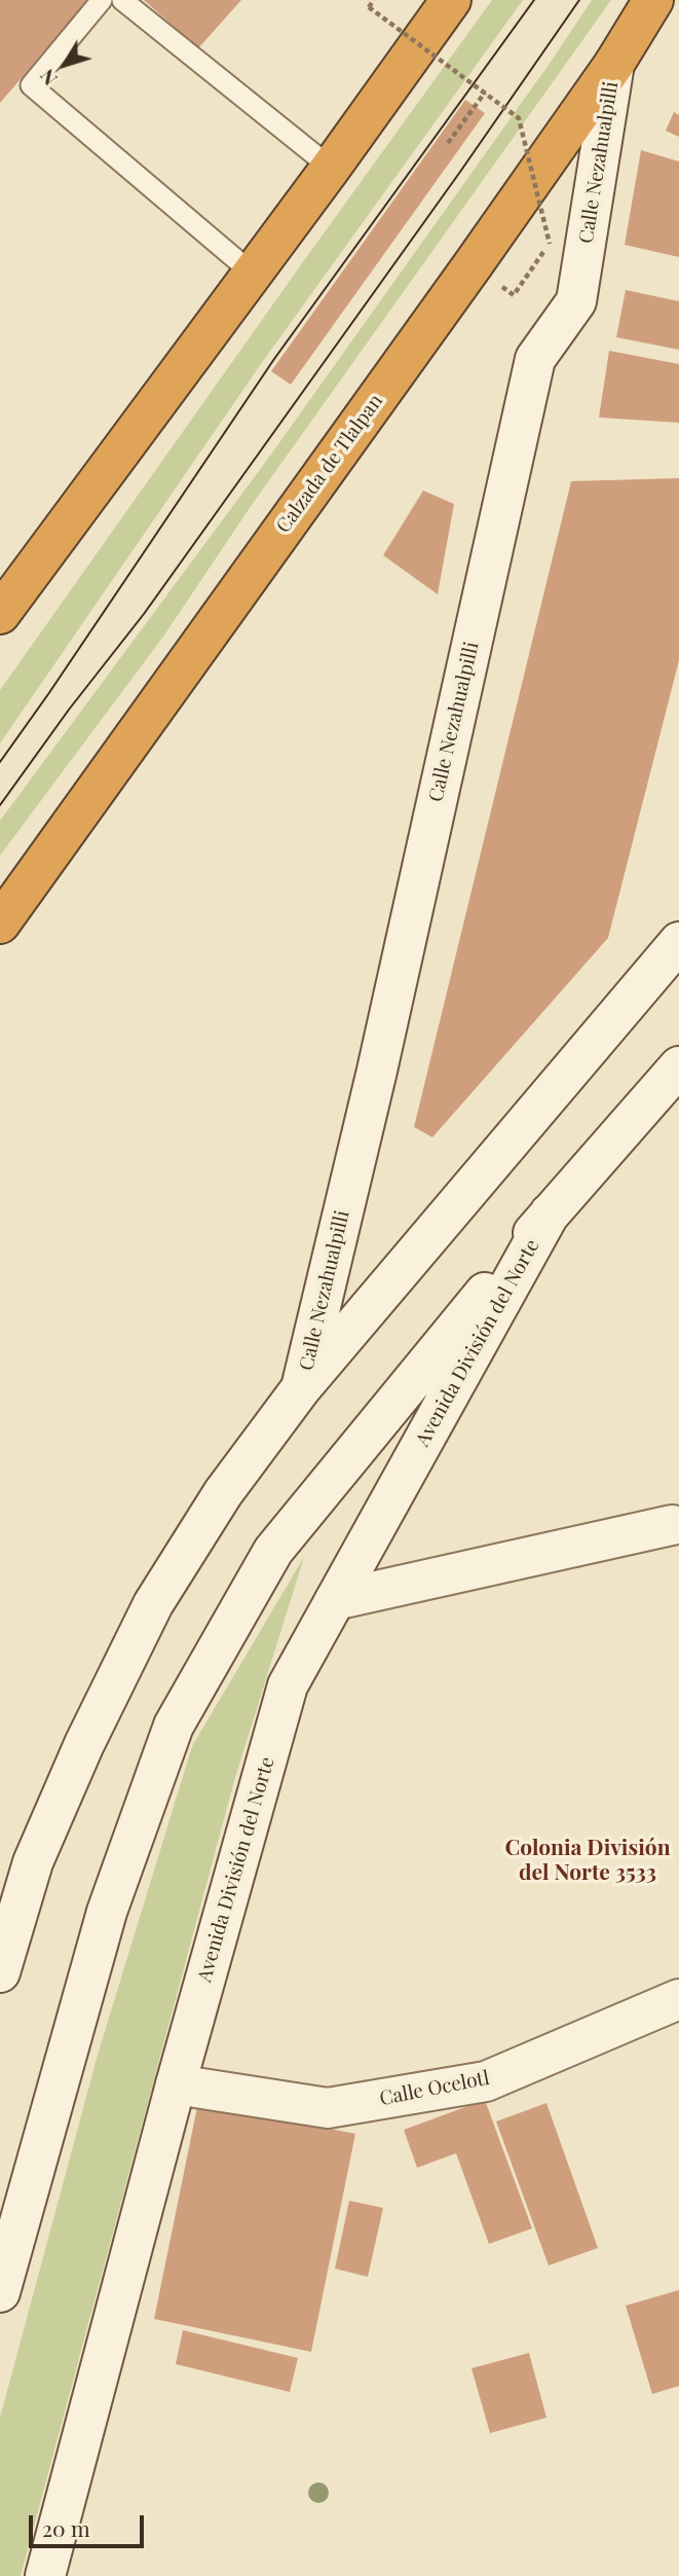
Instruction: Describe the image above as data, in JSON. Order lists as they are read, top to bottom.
{
  "streets": {
    "highway": ["Calzada de Tlalpan"],
    "street": ["Calle Nezahualpilli", "Avenida División del Norte", "Calle Ocelotl"]
  },
  "crossings": [
    ["Calle Nezahualpilli", "Calzada de Tlalpan"],
    ["Avenida División del Norte", "Calle Ocelotl"]
  ],
  "districts": ["Colonia División del Norte 3533"],
  "scale_bar": "20 m",
  "north": "bottom left"
}
